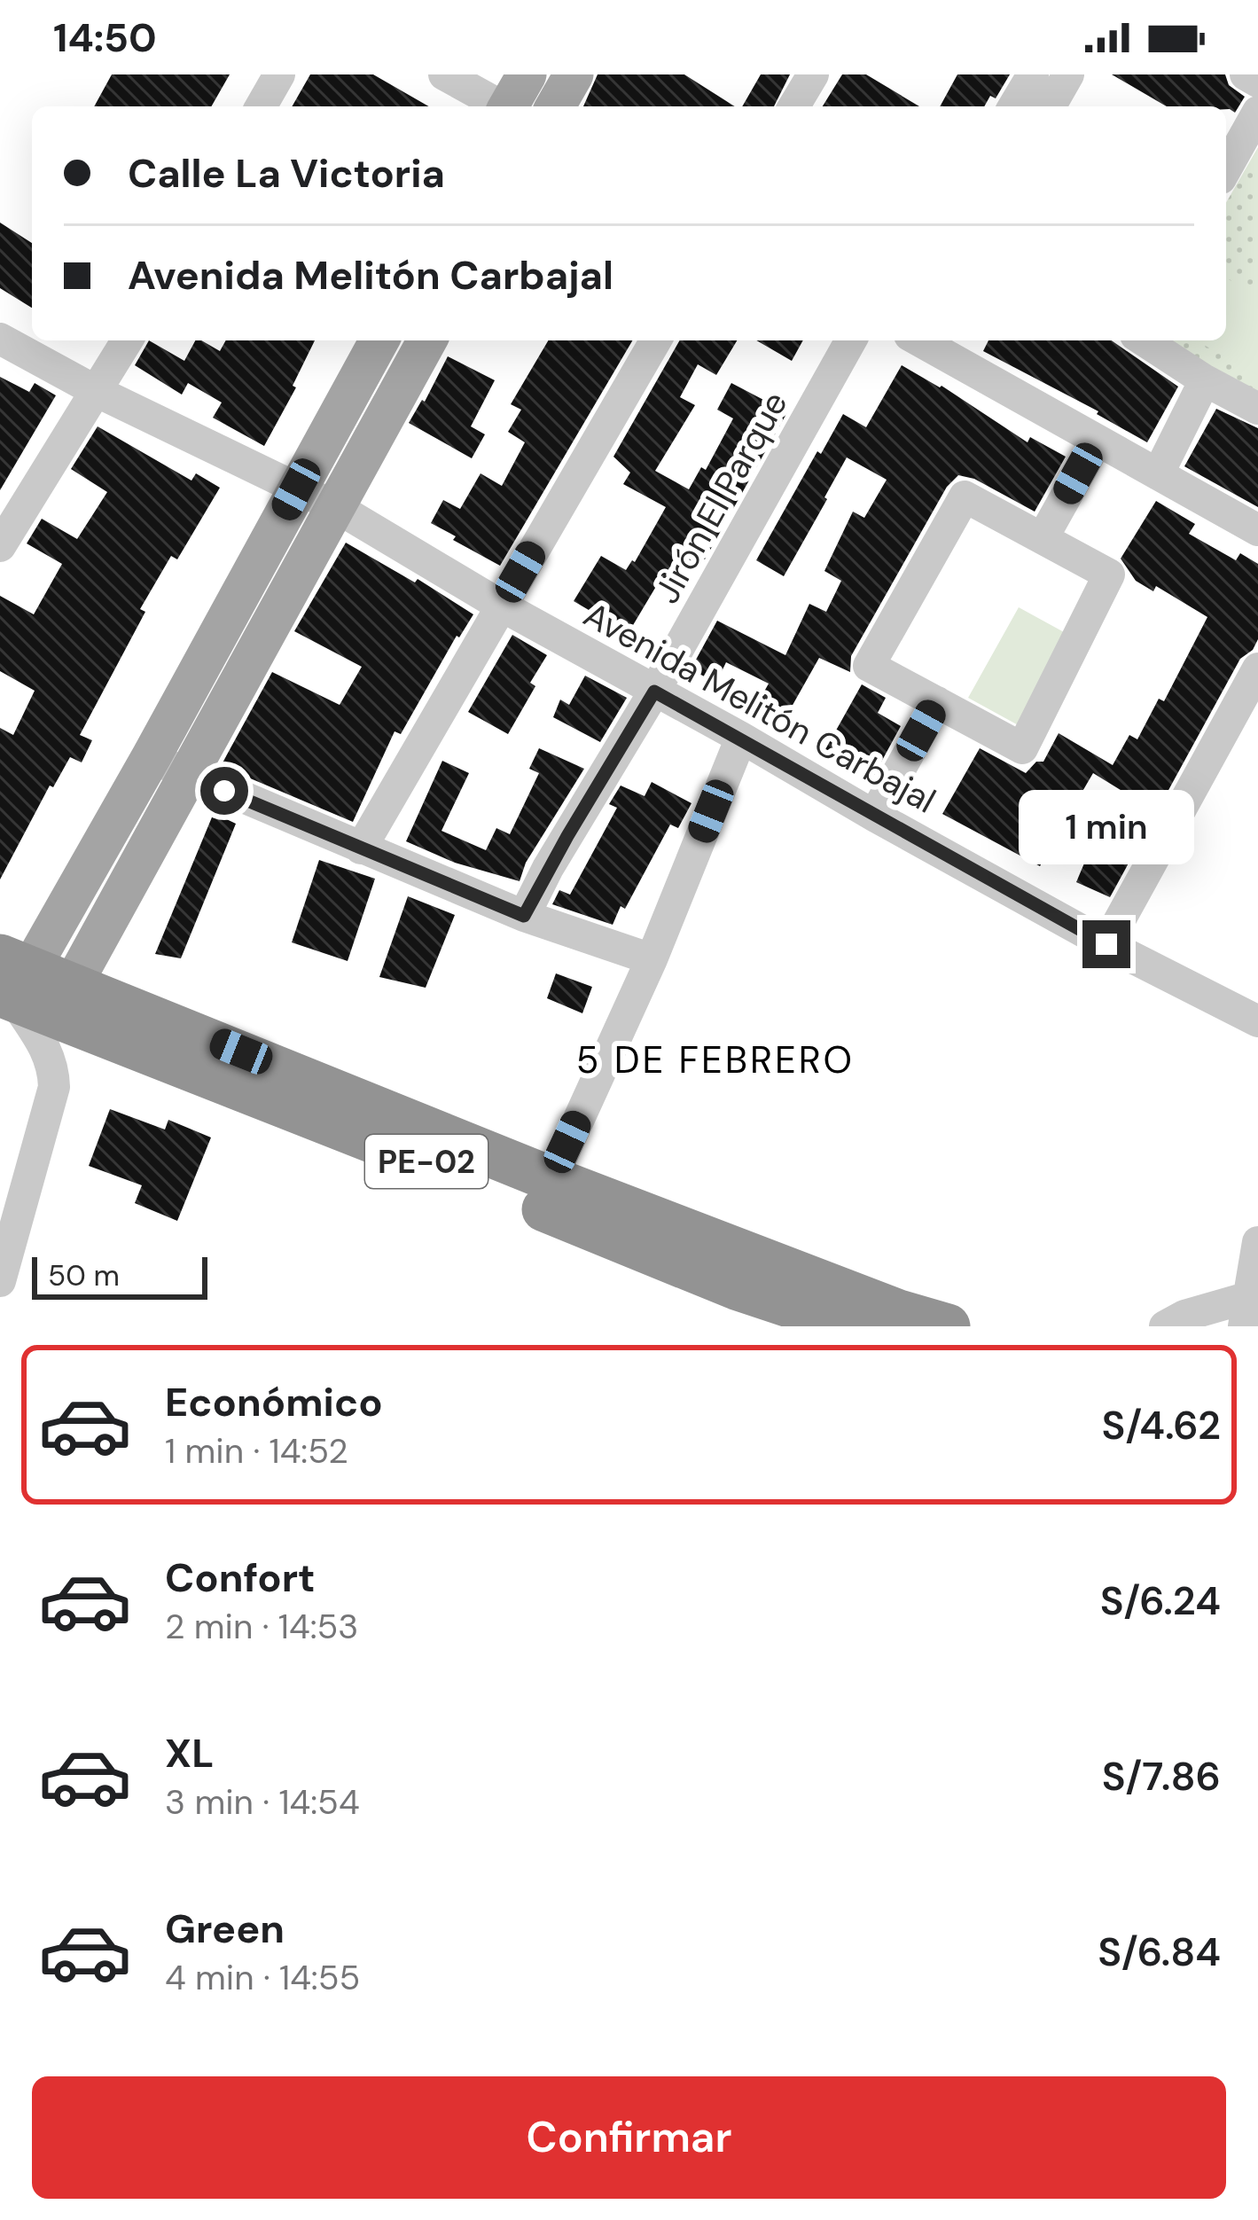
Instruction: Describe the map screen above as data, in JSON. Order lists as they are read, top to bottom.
{
  "streets": {
    "highway": ["PE-02"],
    "street": ["Jirón El Parque", "Avenida Melitón Carbajal"]
  },
  "crossings": [
    ["Jirón El Parque", "Avenida Melitón Carbajal"]
  ],
  "districts": ["5 DE FEBRERO"],
  "scale_bar": "50 m",
  "page": {
    "status": "14:50",
    "banner": ["Calle La Victoria", "Avenida Melitón Carbajal"],
    "bubble": "1 min",
    "scale": "50 m",
    "list": [
      {
        "name": "Económico",
        "note": "1 min · 14:52",
        "value": "S/4.62"
      },
      {
        "name": "Confort",
        "note": "2 min · 14:53",
        "value": "S/6.24"
      },
      {
        "name": "XL",
        "note": "3 min · 14:54",
        "value": "S/7.86"
      },
      {
        "name": "Green",
        "note": "4 min · 14:55",
        "value": "S/6.84"
      }
    ],
    "buttons": "Confirmar"
  }
}
